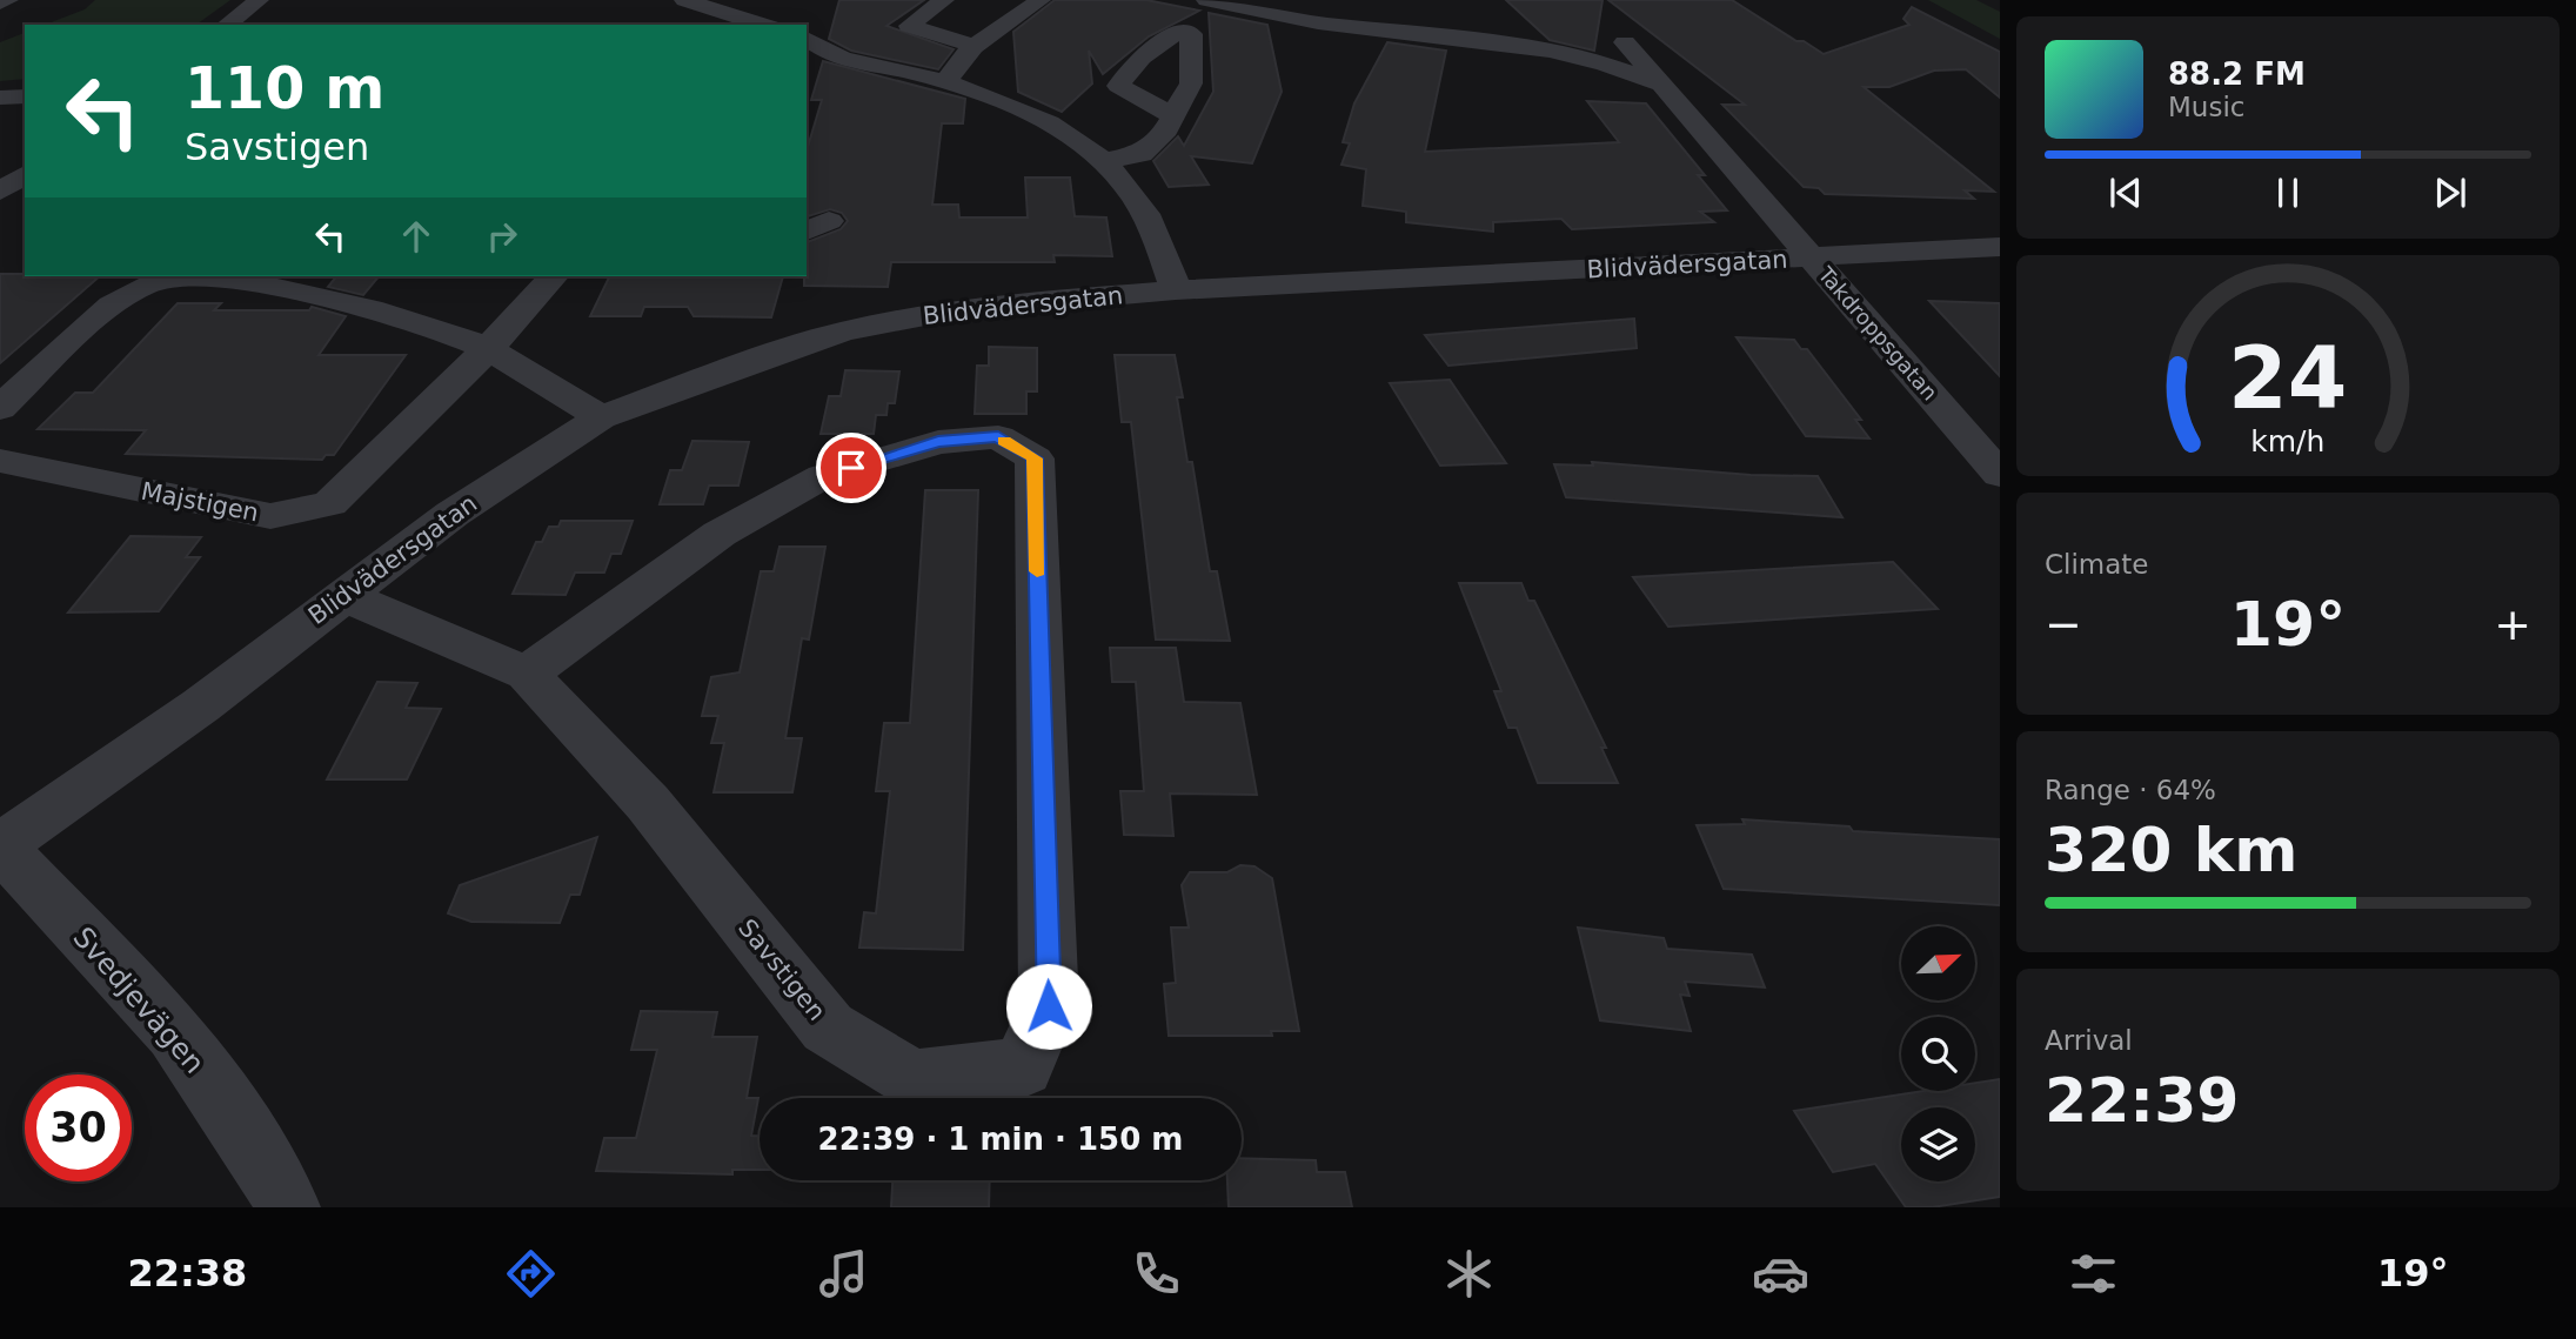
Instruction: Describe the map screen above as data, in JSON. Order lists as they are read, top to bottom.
{
  "streets": {
    "street": [
      "Blidvädersgatan",
      "Takdroppsgatan",
      "Majstigen",
      "Savstigen",
      "Svedjevägen"
    ]
  },
  "crossings": [
    ["Blidvädersgatan", "Takdroppsgatan"],
    ["Blidvädersgatan", "Savstigen"],
    ["Blidvädersgatan", "Svedjevägen"]
  ],
  "north": "top right",
  "page": {
    "turn": ["110 m", "Savstigen"],
    "song": ["88.2 FM", "Music"],
    "tile": [
      "Climate",
      ["Range · 64%", "320 km"],
      ["Arrival", "22:39"]
    ],
    "heat": ["−", "19°", "+"],
    "limit": "30",
    "trip": "22:39 · 1 min · 150 m",
    "tabs": ["22:38", "19°"],
    "gauge": ["24", "km/h"]
  }
}
